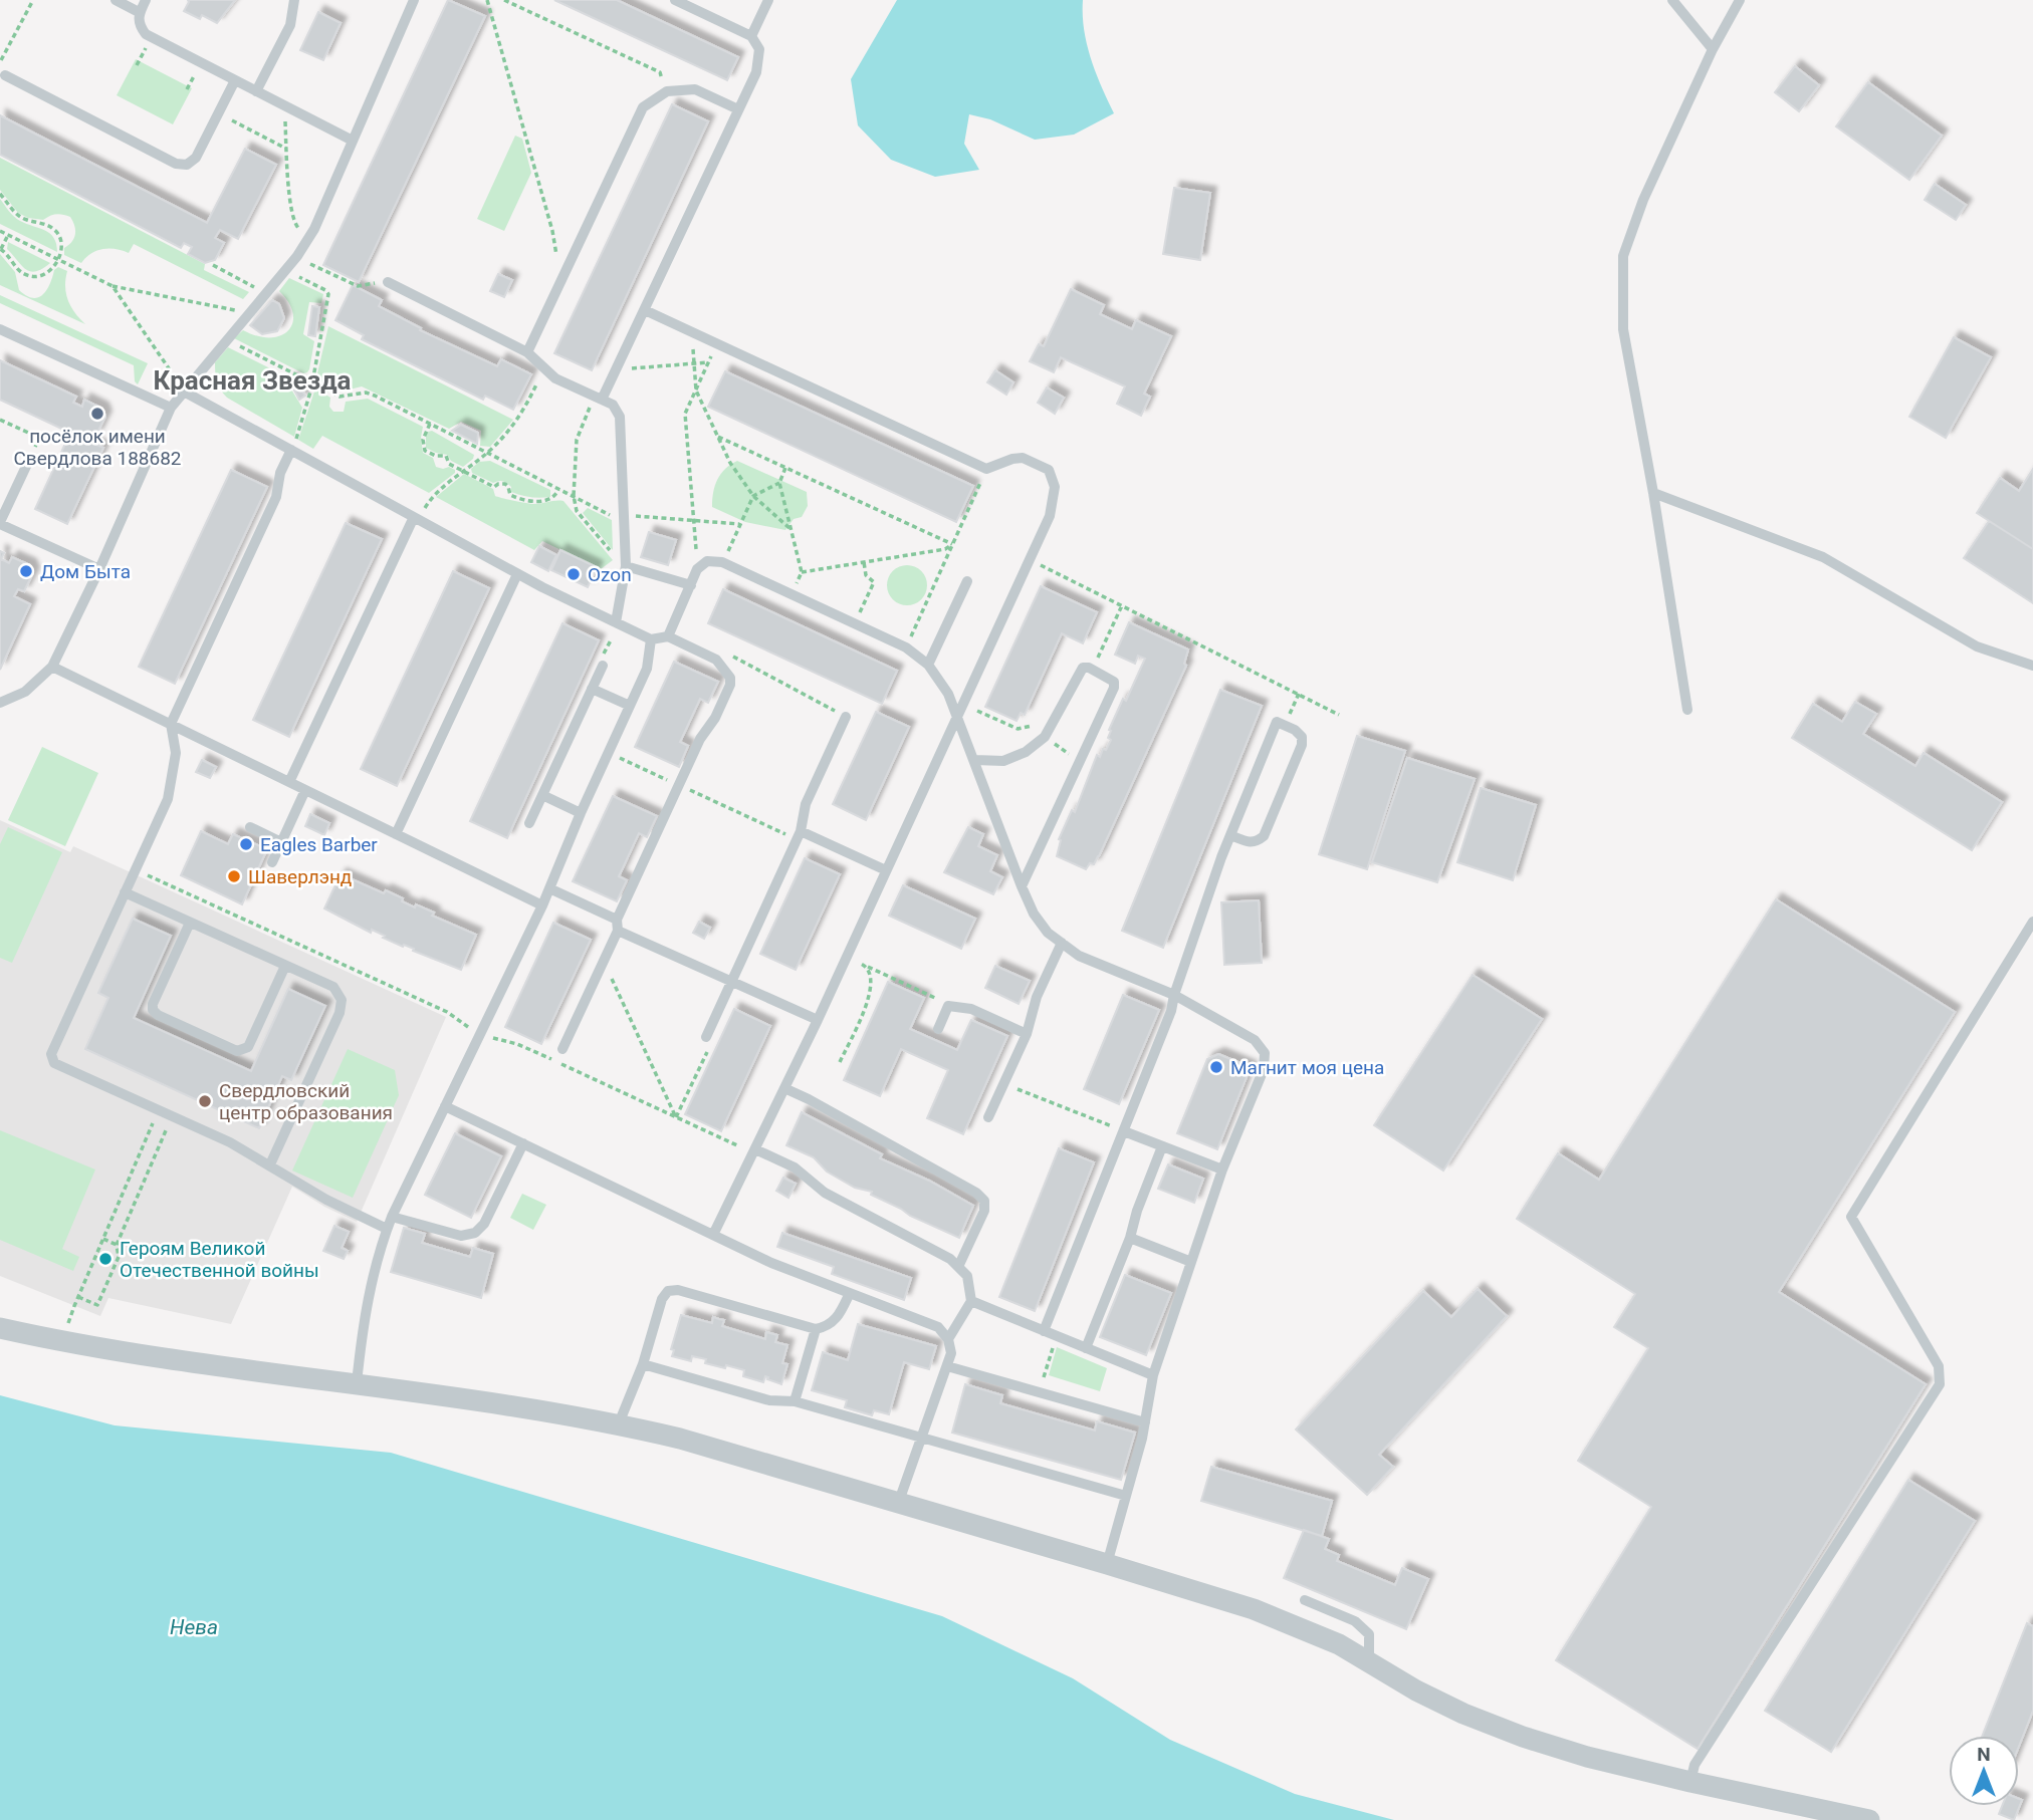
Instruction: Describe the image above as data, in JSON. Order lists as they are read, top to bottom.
{
  "districts": ["Красная Звезда"],
  "water": ["Нева"],
  "places": [
    "посёлок имени Свердлова 188682",
    "Дом Быта",
    "Ozon",
    "Eagles Barber",
    "Шаверлэнд",
    "Магнит моя цена",
    "Свердловский центр образования",
    "Героям Великой Отечественной войны"
  ],
  "north": "top"
}
